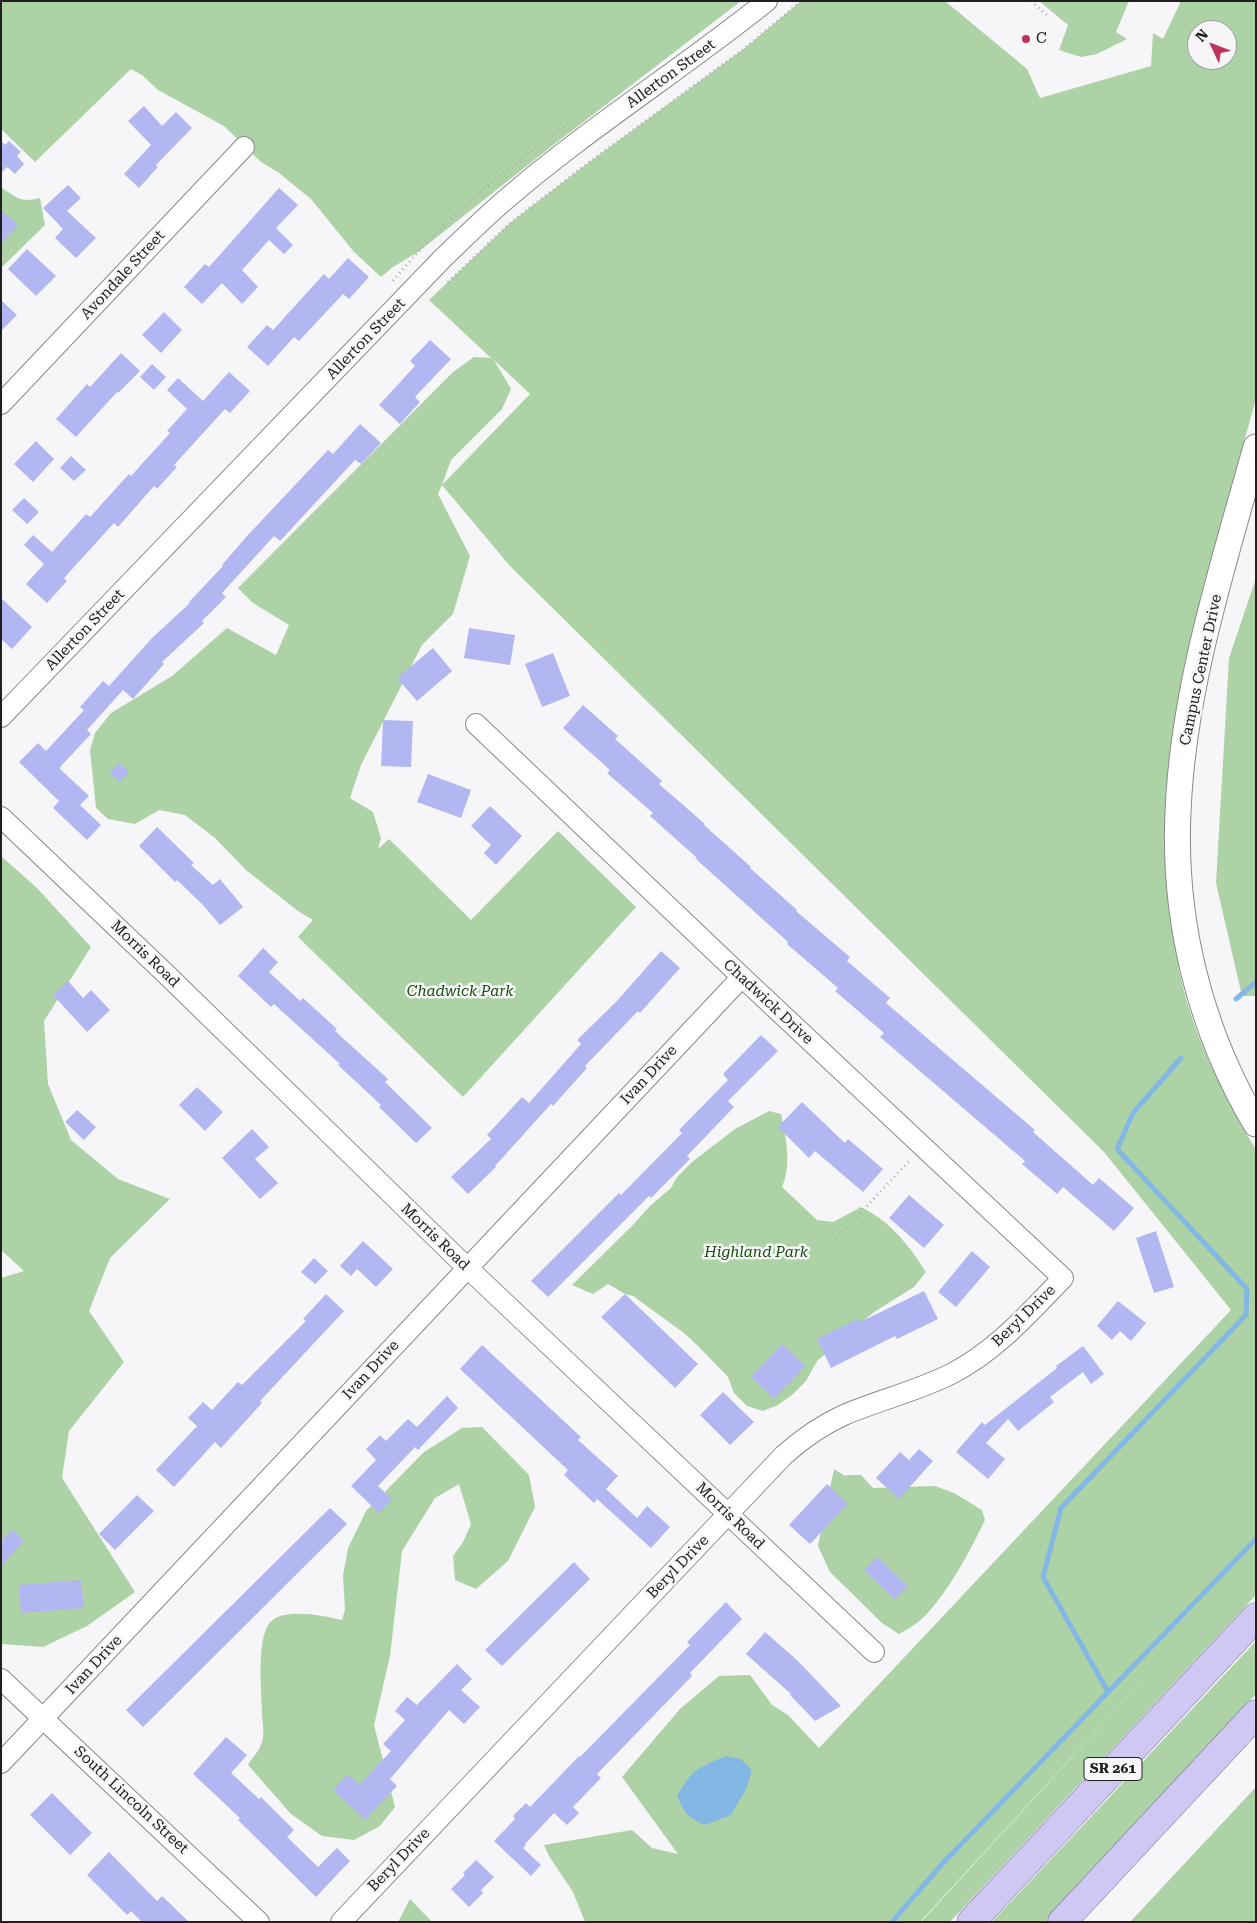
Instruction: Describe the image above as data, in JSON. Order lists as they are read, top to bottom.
{
  "streets": {
    "main road": ["SR 261"],
    "street": [
      "Allerton Street",
      "Avondale Street",
      "Campus Center Drive",
      "Morris Road",
      "Chadwick Drive",
      "Ivan Drive",
      "Beryl Drive",
      "South Lincoln Street"
    ]
  },
  "crossings": [
    ["Morris Road", "Ivan Drive"],
    ["Morris Road", "Beryl Drive"],
    ["Chadwick Drive", "Ivan Drive"],
    ["Chadwick Drive", "Beryl Drive"],
    ["Ivan Drive", "South Lincoln Street"]
  ],
  "parks": ["Chadwick Park", "Highland Park"],
  "places": ["C"],
  "north": "top left"
}
